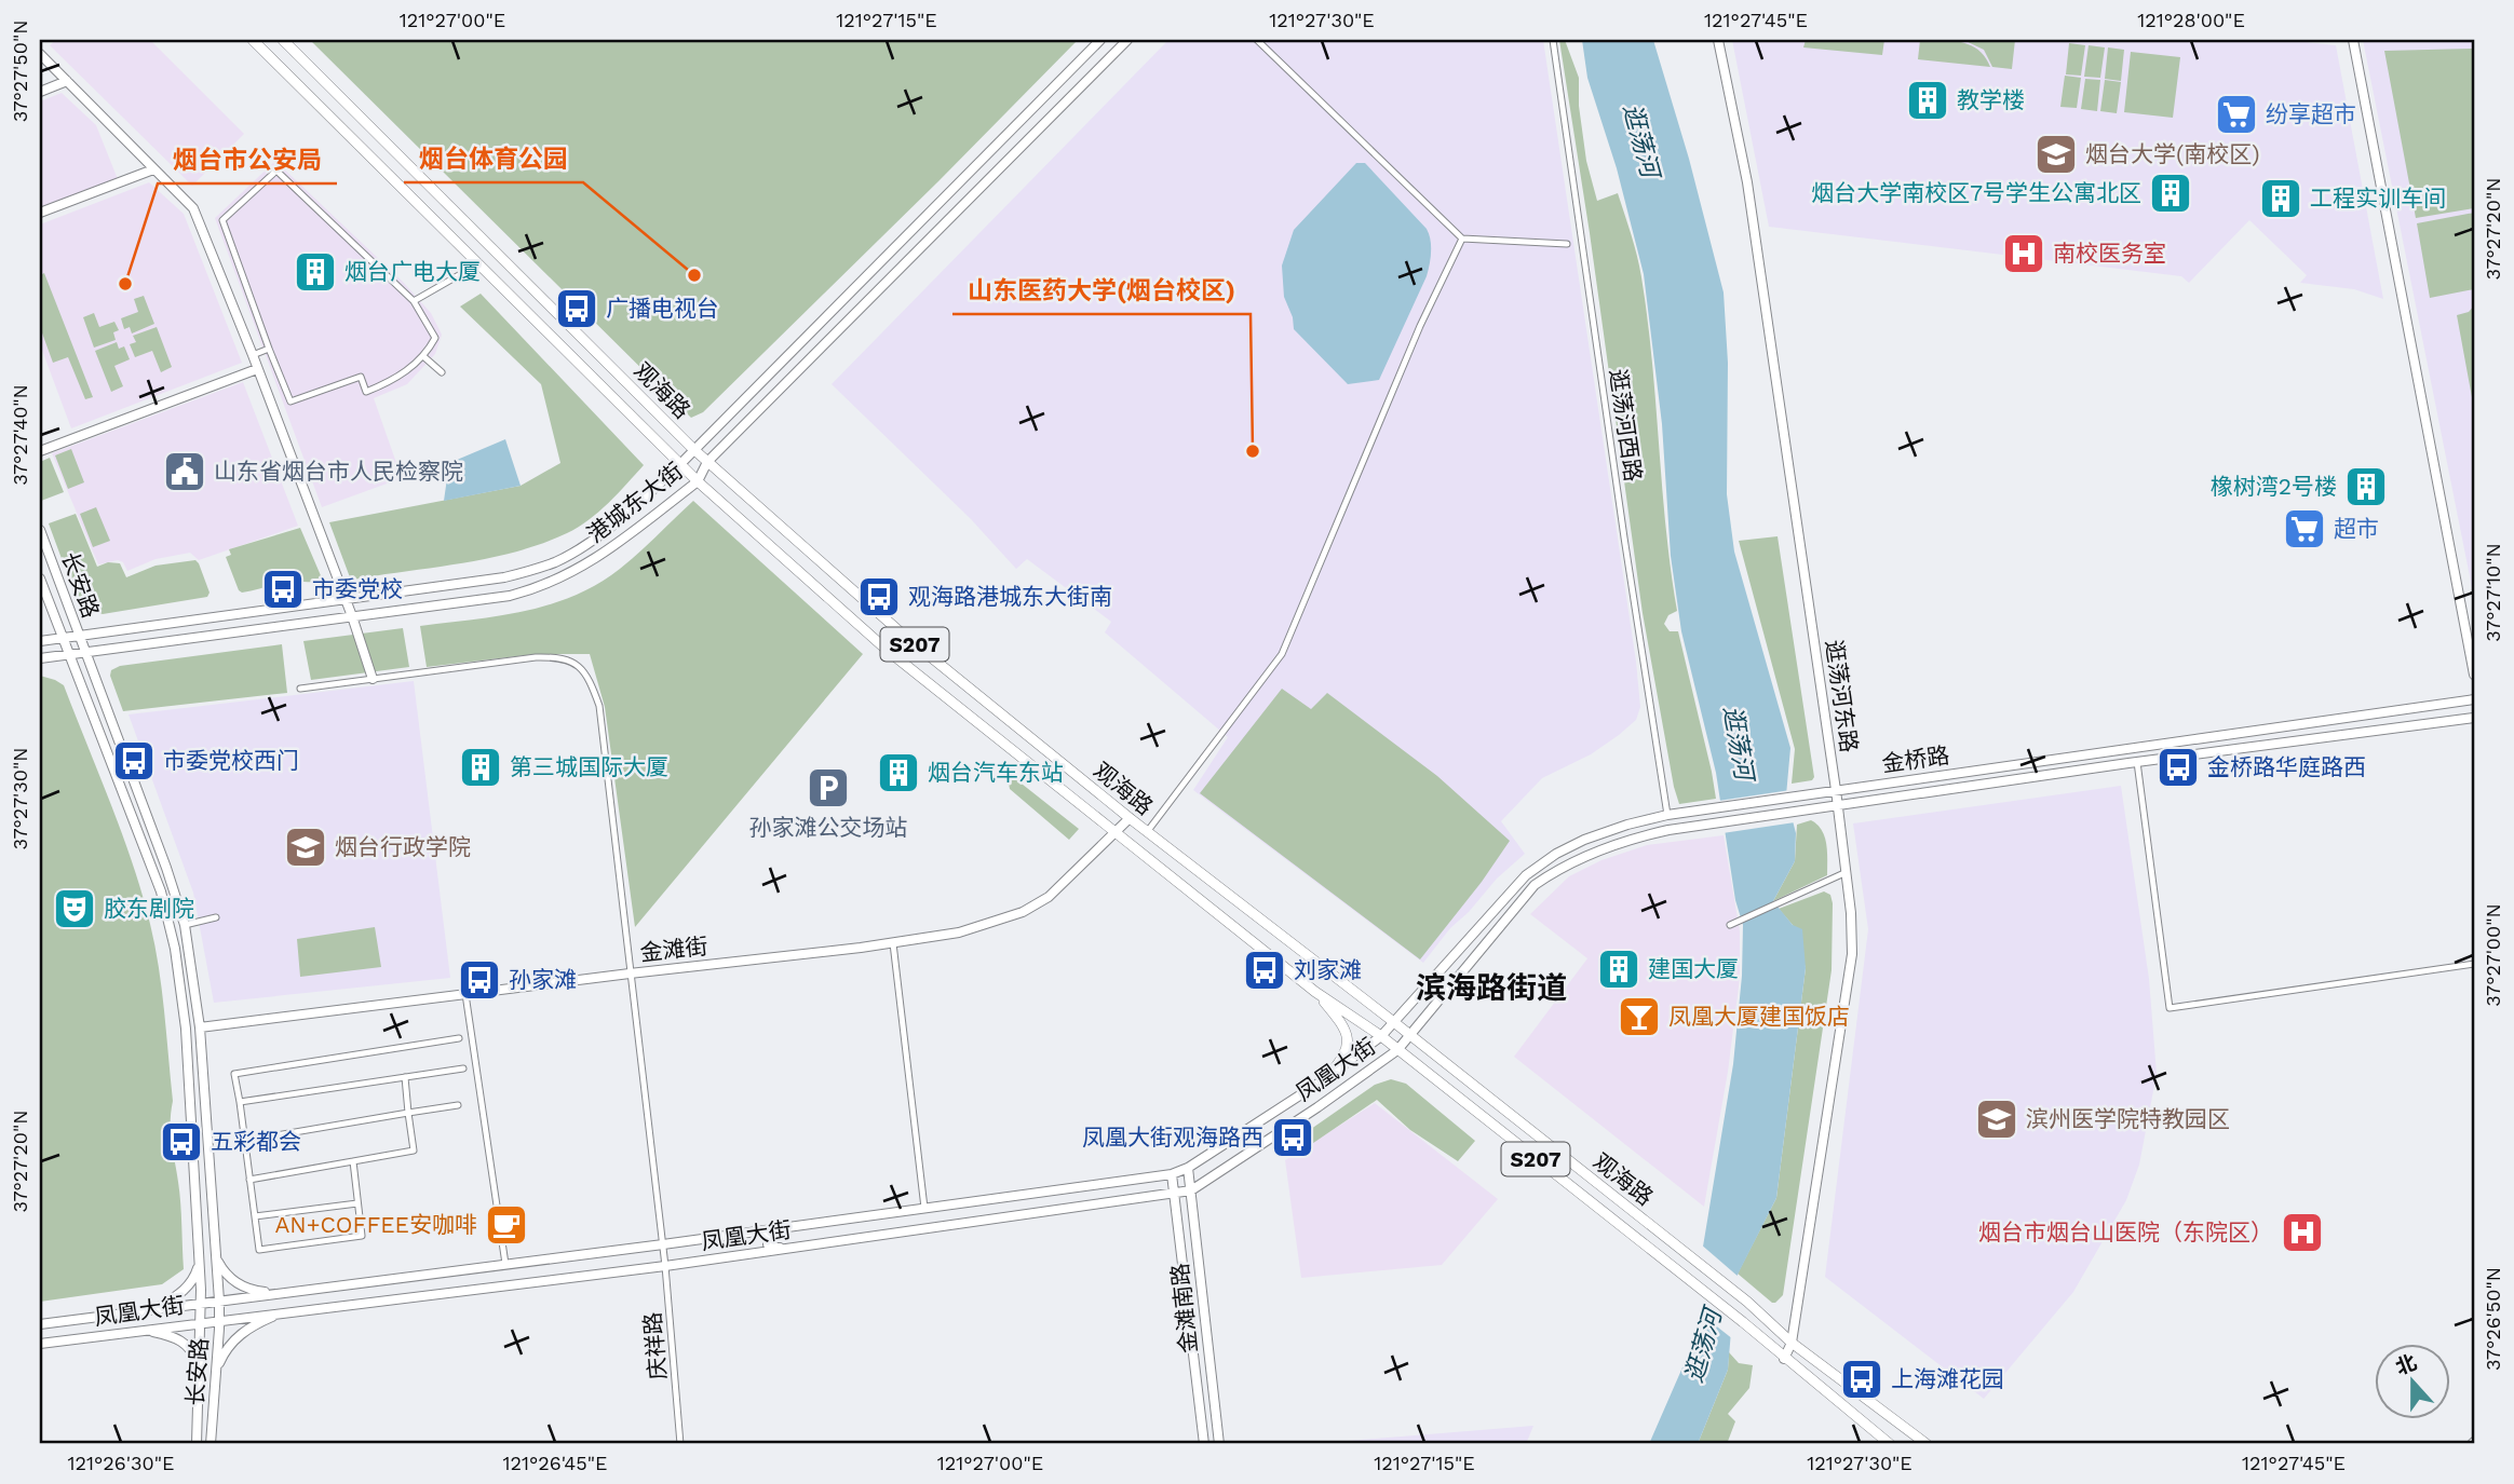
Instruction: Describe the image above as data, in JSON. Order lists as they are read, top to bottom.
{
  "streets": {
    "main road": ["观海路", "S207"],
    "street": [
      "逛荡河西路",
      "港城东大街",
      "长安路",
      "逛荡河东路",
      "金桥路",
      "金滩街",
      "凤凰大街",
      "金滩南路",
      "庆祥路"
    ]
  },
  "crossings": [
    ["观海路", "港城东大街"],
    ["观海路", "逛荡河东路"],
    ["观海路", "金桥路"],
    ["观海路", "金滩街"],
    ["观海路", "凤凰大街"],
    ["逛荡河西路", "金桥路"],
    ["港城东大街", "长安路"],
    ["长安路", "金滩街"],
    ["长安路", "凤凰大街"],
    ["逛荡河东路", "金桥路"],
    ["金桥路", "凤凰大街"],
    ["金滩街", "庆祥路"],
    ["凤凰大街", "金滩南路"],
    ["凤凰大街", "庆祥路"]
  ],
  "districts": ["滨海路街道"],
  "water": ["逛荡河"],
  "places": {
    "building": [
      "教学楼",
      "烟台大学南校区7号学生公寓北区",
      "工程实训车间",
      "烟台广电大厦",
      "橡树湾2号楼",
      "第三城国际大厦",
      "烟台汽车东站",
      "建国大厦"
    ],
    "supermarket": ["纷享超市", "超市"],
    "school or university": ["烟台大学(南校区)", "烟台行政学院", "滨州医学院特教园区"],
    "hospital": ["南校医务室", "烟台市烟台山医院（东院区）"],
    "other": ["烟台体育公园", "烟台市公安局", "山东医药大学(烟台校区)"],
    "bus stop": [
      "广播电视台",
      "市委党校",
      "观海路港城东大街南",
      "市委党校西门",
      "金桥路华庭路西",
      "刘家滩",
      "孙家滩",
      "凤凰大街观海路西",
      "五彩都会",
      "上海滩花园"
    ],
    "public building": ["山东省烟台市人民检察院"],
    "parking": ["孙家滩公交场站"],
    "theatre": ["胶东剧院"],
    "bar": ["凤凰大厦建国饭店"],
    "cafe": ["AN+COFFEE安咖啡"]
  },
  "north": "top",
  "coordinates": [
    "121°27'00\"E",
    "121°27'15\"E",
    "121°27'30\"E",
    "121°27'45\"E",
    "121°28'00\"E",
    "37°27'50\"N",
    "37°27'20\"N",
    "37°27'40\"N",
    "37°27'10\"N",
    "37°27'30\"N",
    "37°27'00\"N",
    "37°26'50\"N",
    "121°26'30\"E",
    "121°26'45\"E"
  ]
}
